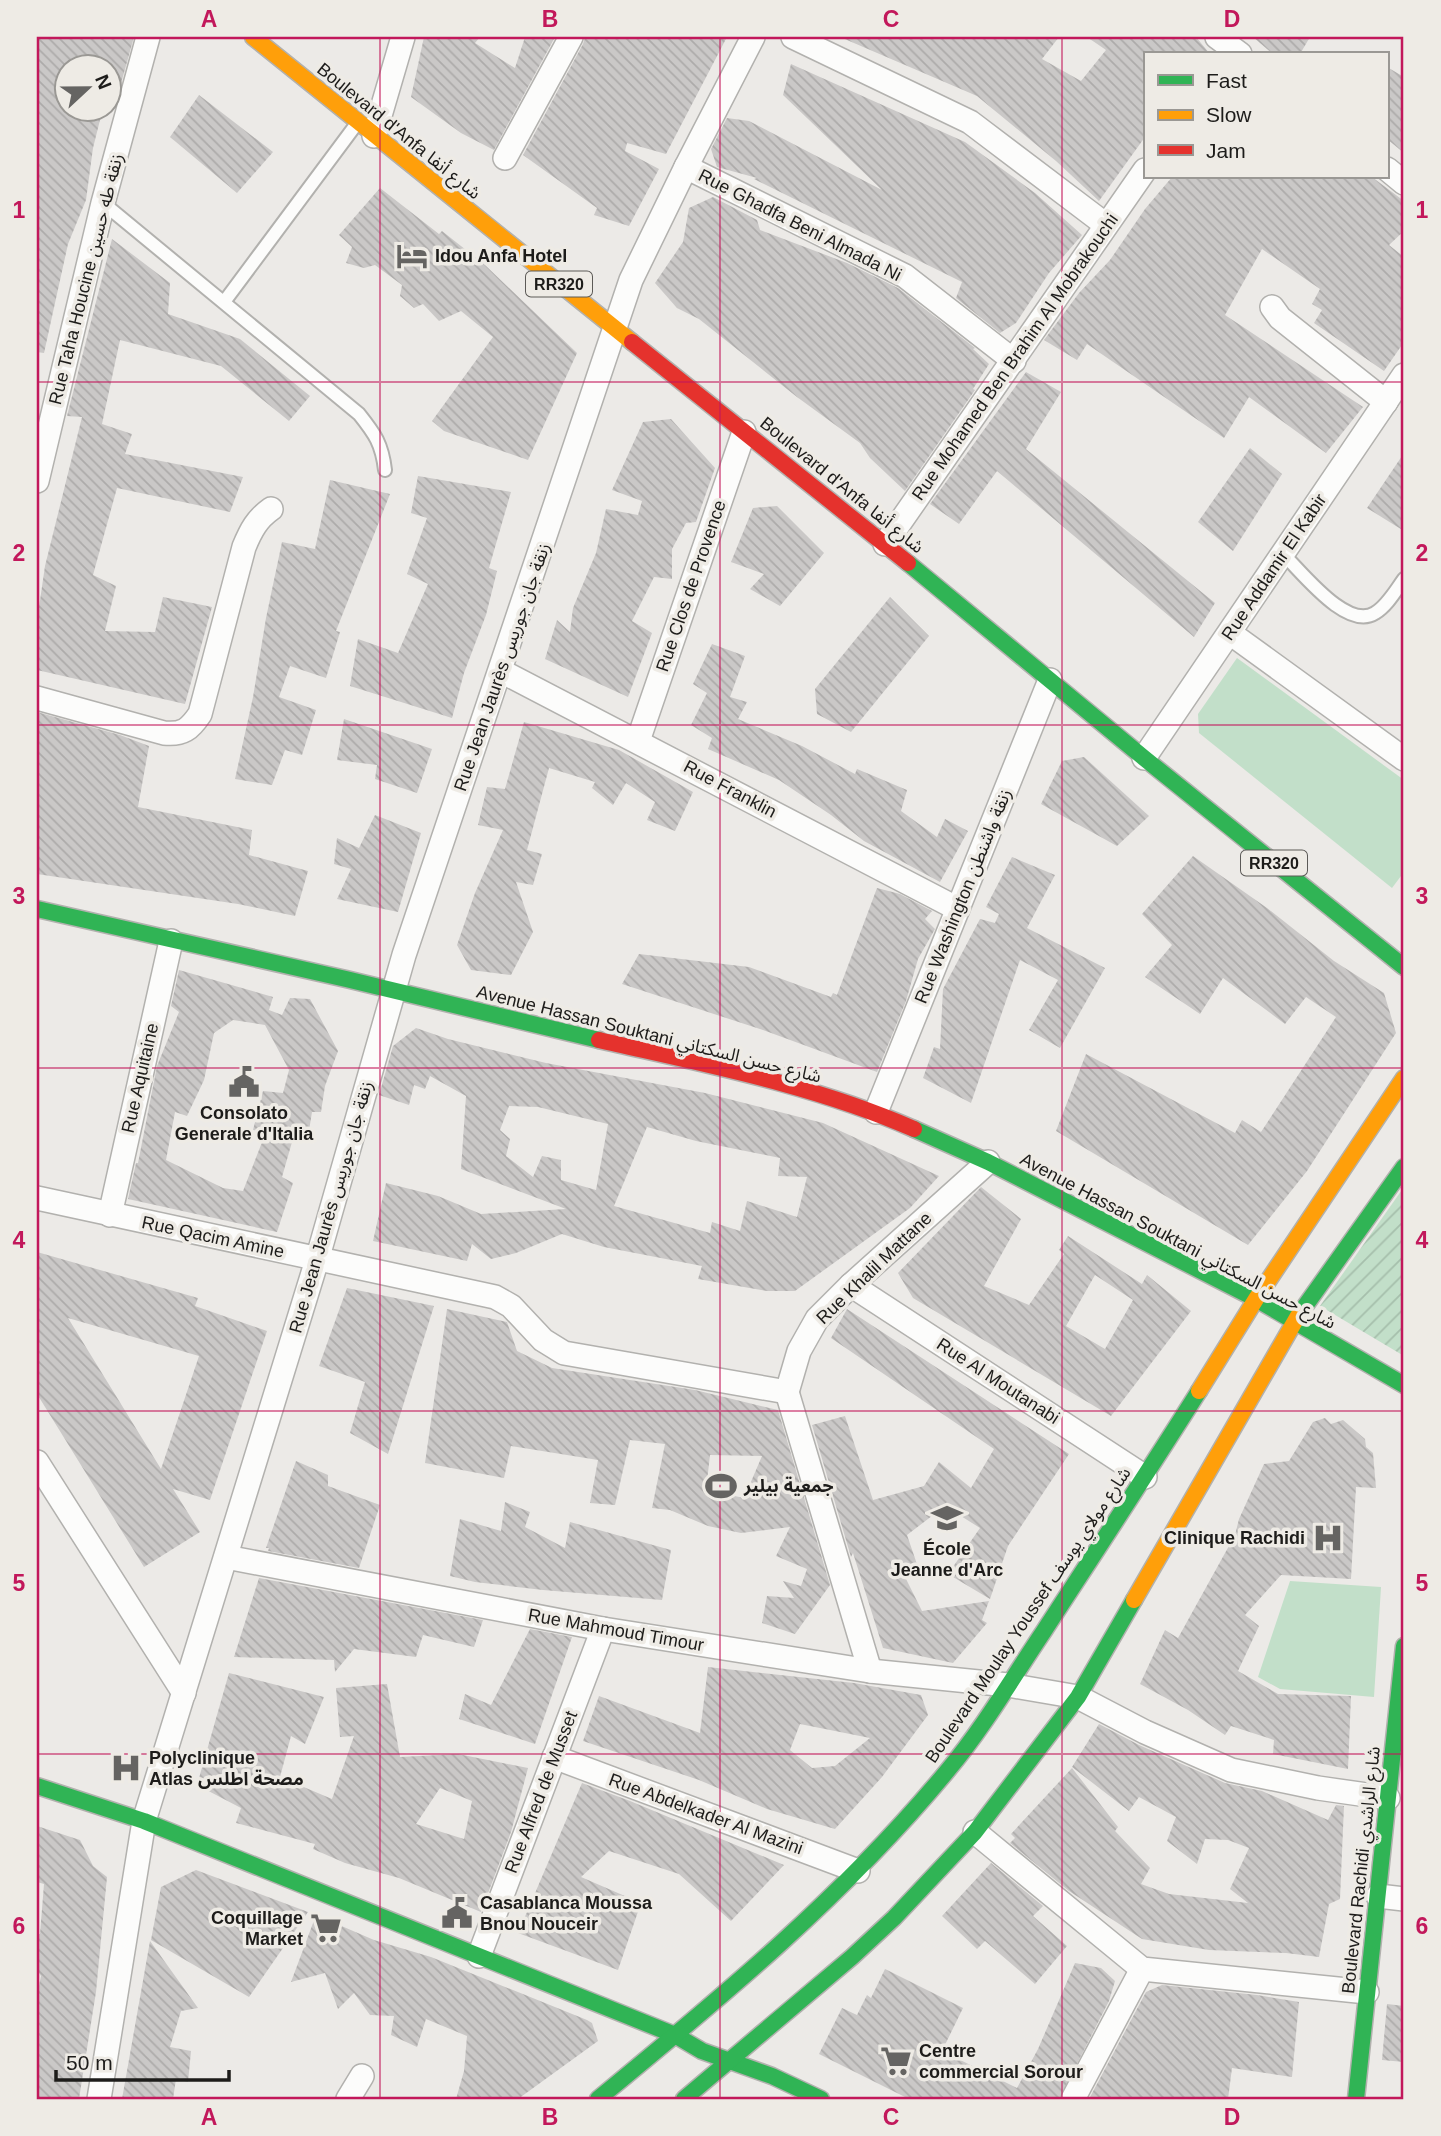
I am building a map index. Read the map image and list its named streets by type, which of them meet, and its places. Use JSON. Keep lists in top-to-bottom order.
{
  "streets": {
    "main road": [
      "Boulevard d'Anfa شارع أنفا",
      "RR320",
      "Avenue Hassan Souktani شارع حسن السكتاني",
      "Boulevard Moulay Youssef شارع مولاي يوسف",
      "Boulevard Rachidi شارع الراشدي"
    ],
    "street": [
      "Rue Ghadfa Beni Almada Ni",
      "Rue Taha Houcine زنقة طه حسين",
      "Rue Mohamed Ben Brahim Al Mobrakouchi",
      "Rue Addamir El Kabir",
      "Rue Clos de Provence",
      "Rue Jean Jaurès زنقة جان جوريس",
      "Rue Franklin",
      "Rue Washington زنقة واشنطن",
      "Rue Aquitaine",
      "Rue Qacim Amine",
      "Rue Khalil Mattane",
      "Rue Al Moutanabi",
      "Rue Mahmoud Timour",
      "Rue Alfred de Musset",
      "Rue Abdelkader Al Mazini"
    ]
  },
  "crossings": [
    ["Boulevard d'Anfa شارع أنفا", "Rue Mohamed Ben Brahim Al Mobrakouchi"],
    ["Boulevard d'Anfa شارع أنفا", "Rue Addamir El Kabir"],
    ["Boulevard d'Anfa شارع أنفا", "Rue Clos de Provence"],
    ["Boulevard d'Anfa شارع أنفا", "Rue Jean Jaurès زنقة جان جوريس"],
    ["Boulevard d'Anfa شارع أنفا", "Rue Washington زنقة واشنطن"],
    ["Rue Ghadfa Beni Almada Ni", "Rue Mohamed Ben Brahim Al Mobrakouchi"],
    ["Rue Ghadfa Beni Almada Ni", "Rue Jean Jaurès زنقة جان جوريس"],
    ["Rue Clos de Provence", "Rue Franklin"],
    ["Rue Jean Jaurès زنقة جان جوريس", "Rue Franklin"],
    ["Rue Jean Jaurès زنقة جان جوريس", "Avenue Hassan Souktani شارع حسن السكتاني"],
    ["Rue Jean Jaurès زنقة جان جوريس", "Rue Qacim Amine"],
    ["Rue Jean Jaurès زنقة جان جوريس", "Rue Mahmoud Timour"],
    ["Rue Franklin", "Rue Washington زنقة واشنطن"],
    ["Rue Washington زنقة واشنطن", "Avenue Hassan Souktani شارع حسن السكتاني"],
    ["Avenue Hassan Souktani شارع حسن السكتاني", "Rue Aquitaine"],
    ["Avenue Hassan Souktani شارع حسن السكتاني", "Rue Khalil Mattane"],
    ["Avenue Hassan Souktani شارع حسن السكتاني", "Boulevard Moulay Youssef شارع مولاي يوسف"],
    ["Rue Aquitaine", "Rue Qacim Amine"],
    ["Rue Qacim Amine", "Rue Khalil Mattane"],
    ["Rue Khalil Mattane", "Rue Al Moutanabi"],
    ["Rue Al Moutanabi", "Boulevard Moulay Youssef شارع مولاي يوسف"],
    ["Boulevard Moulay Youssef شارع مولاي يوسف", "Rue Mahmoud Timour"],
    ["Boulevard Moulay Youssef شارع مولاي يوسف", "Rue Abdelkader Al Mazini"],
    ["Rue Mahmoud Timour", "Rue Alfred de Musset"],
    ["Rue Mahmoud Timour", "Boulevard Rachidi شارع الراشدي"],
    ["Rue Alfred de Musset", "Rue Abdelkader Al Mazini"]
  ],
  "places": {
    "hotel": ["Idou Anfa Hotel"],
    "public building": ["Consolato Generale d'Italia", "Casablanca Moussa Bnou Nouceir"],
    "sports": ["جمعية بيلير"],
    "school or university": ["École Jeanne d'Arc"],
    "hospital": ["Clinique Rachidi", "Polyclinique Atlas مصحة اطلس"],
    "supermarket": ["Coquillage Market", "Centre commercial Sorour"]
  },
  "legend": ["Fast", "Slow", "Jam"],
  "scale_bar": "50 m",
  "north": "right",
  "grid": {
    "columns": [
      "A",
      "B",
      "C",
      "D"
    ],
    "rows": [
      "1",
      "2",
      "3",
      "4",
      "5",
      "6"
    ]
  }
}
